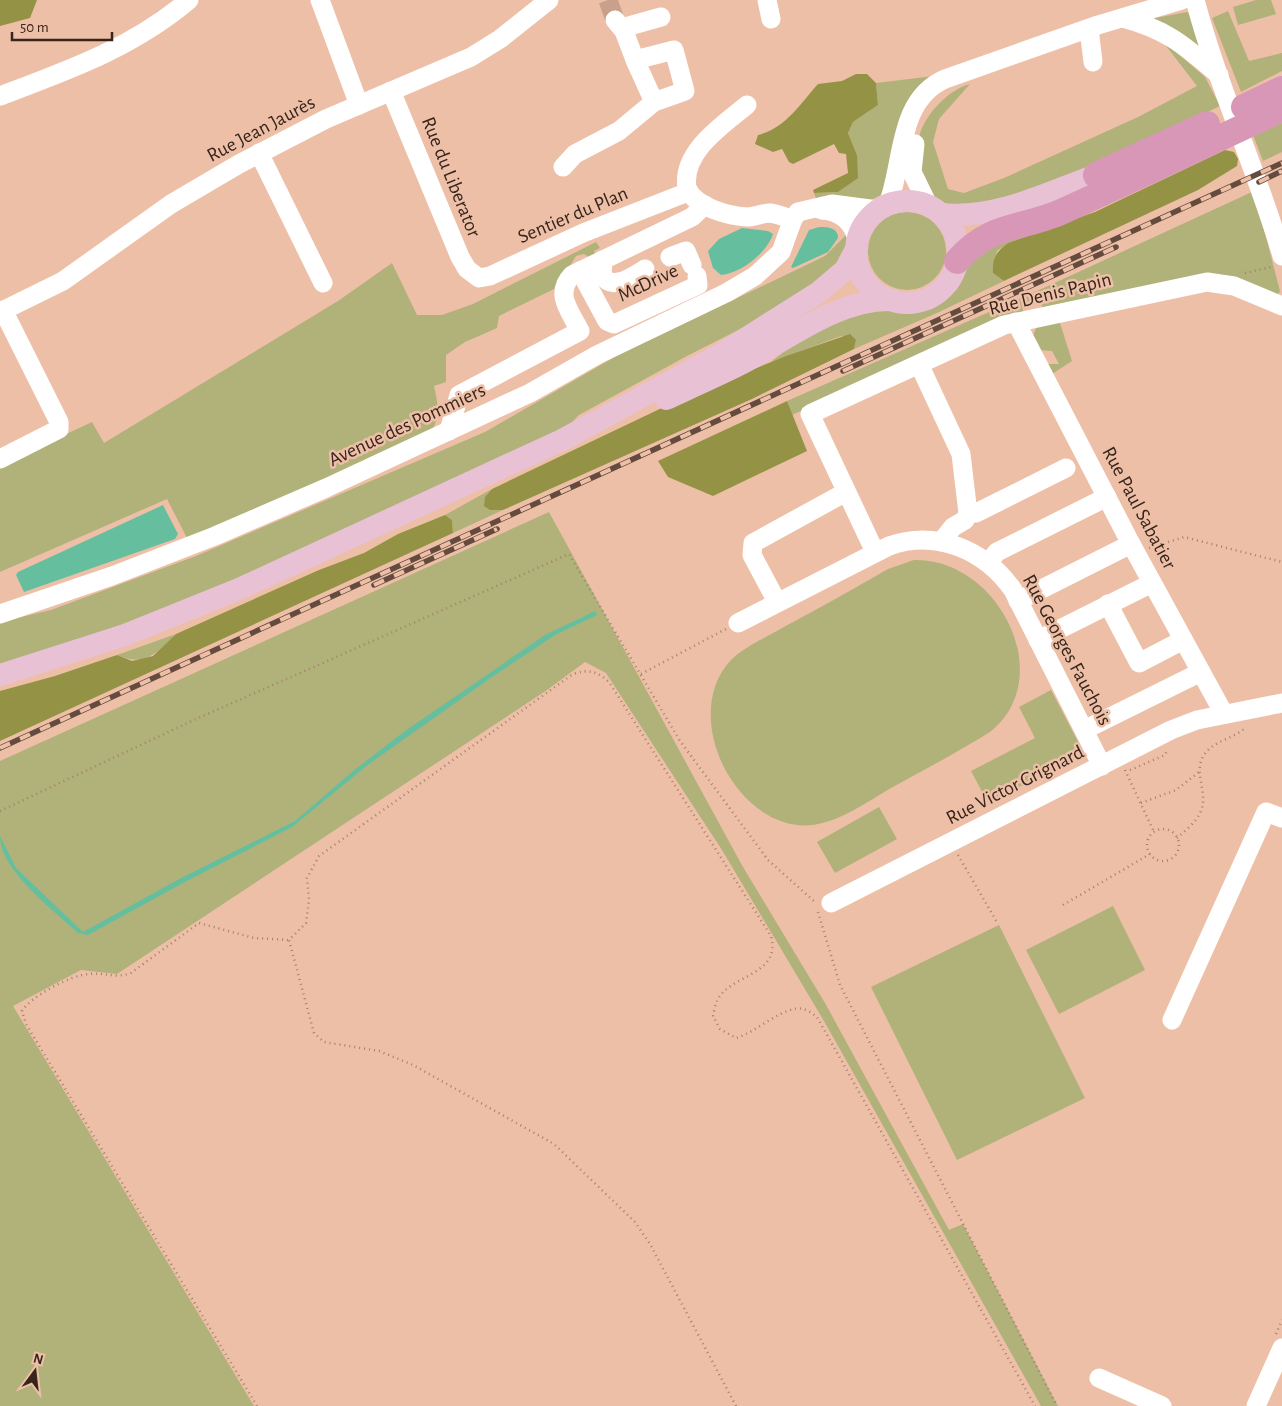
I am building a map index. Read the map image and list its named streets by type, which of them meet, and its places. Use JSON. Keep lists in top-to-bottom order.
{
  "streets": {
    "street": [
      "Rue Jean Jaurès",
      "Rue du Liberator",
      "Sentier du Plan",
      "McDrive",
      "Rue Denis Papin",
      "Avenue des Pommiers",
      "Rue Paul Sabatier",
      "Rue Georges Fauchois",
      "Rue Victor Grignard"
    ]
  },
  "crossings": [
    ["Rue Jean Jaurès", "Rue du Liberator"],
    ["Rue du Liberator", "Sentier du Plan"],
    ["Rue Denis Papin", "Rue Paul Sabatier"],
    ["Rue Paul Sabatier", "Rue Victor Grignard"],
    ["Rue Georges Fauchois", "Rue Victor Grignard"]
  ],
  "scale_bar": "50 m",
  "north": "top"
}
